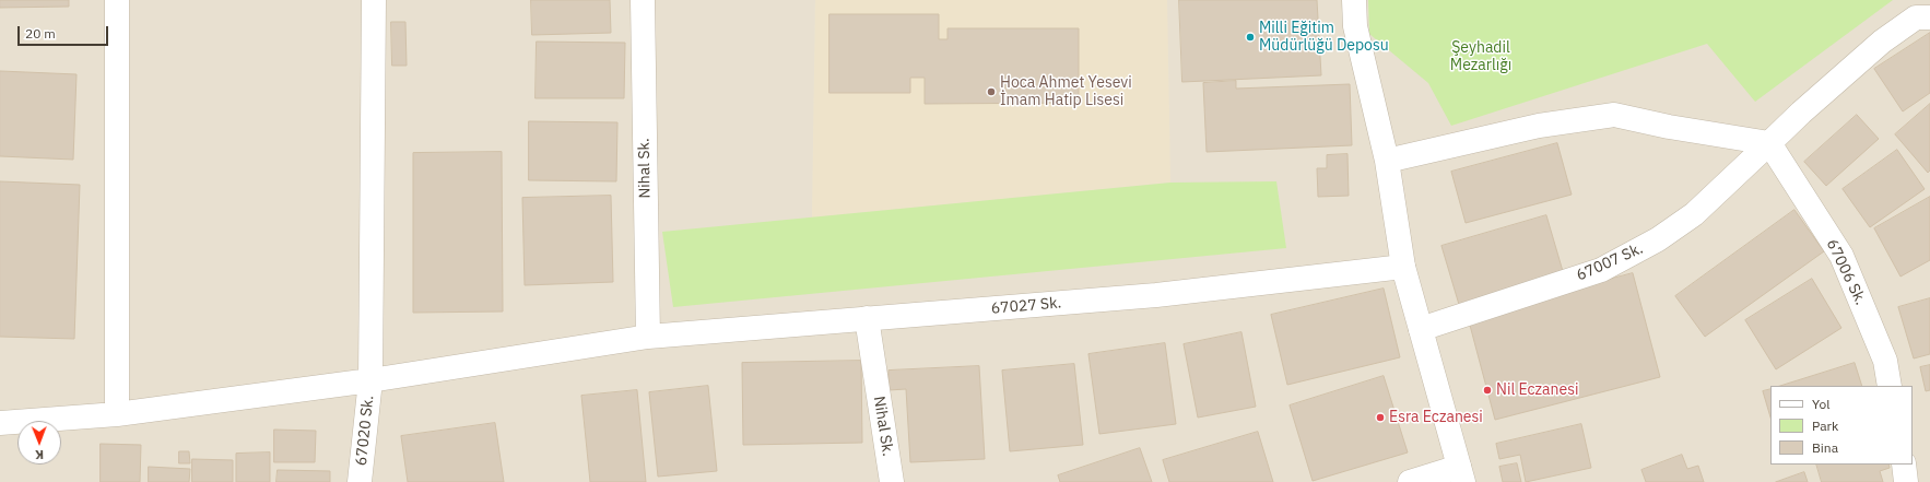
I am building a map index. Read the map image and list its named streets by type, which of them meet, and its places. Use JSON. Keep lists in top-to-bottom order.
{
  "streets": {
    "street": [
      "Nihal Sk.",
      "67007 Sk.",
      "67006 Sk.",
      "67027 Sk.",
      "67020 Sk."
    ]
  },
  "crossings": [
    ["Nihal Sk.", "67027 Sk."],
    ["67007 Sk.", "67006 Sk."],
    ["67027 Sk.", "67020 Sk."]
  ],
  "parks": ["Şeyhadil Mezarlığı"],
  "places": [
    "Milli Eğitim Müdürlüğü Deposu",
    "Hoca Ahmet Yesevi İmam Hatip Lisesi",
    "Nil Eczanesi",
    "Esra Eczanesi"
  ],
  "legend": ["Yol", "Park", "Bina"],
  "scale_bar": "20 m",
  "north": "bottom"
}
